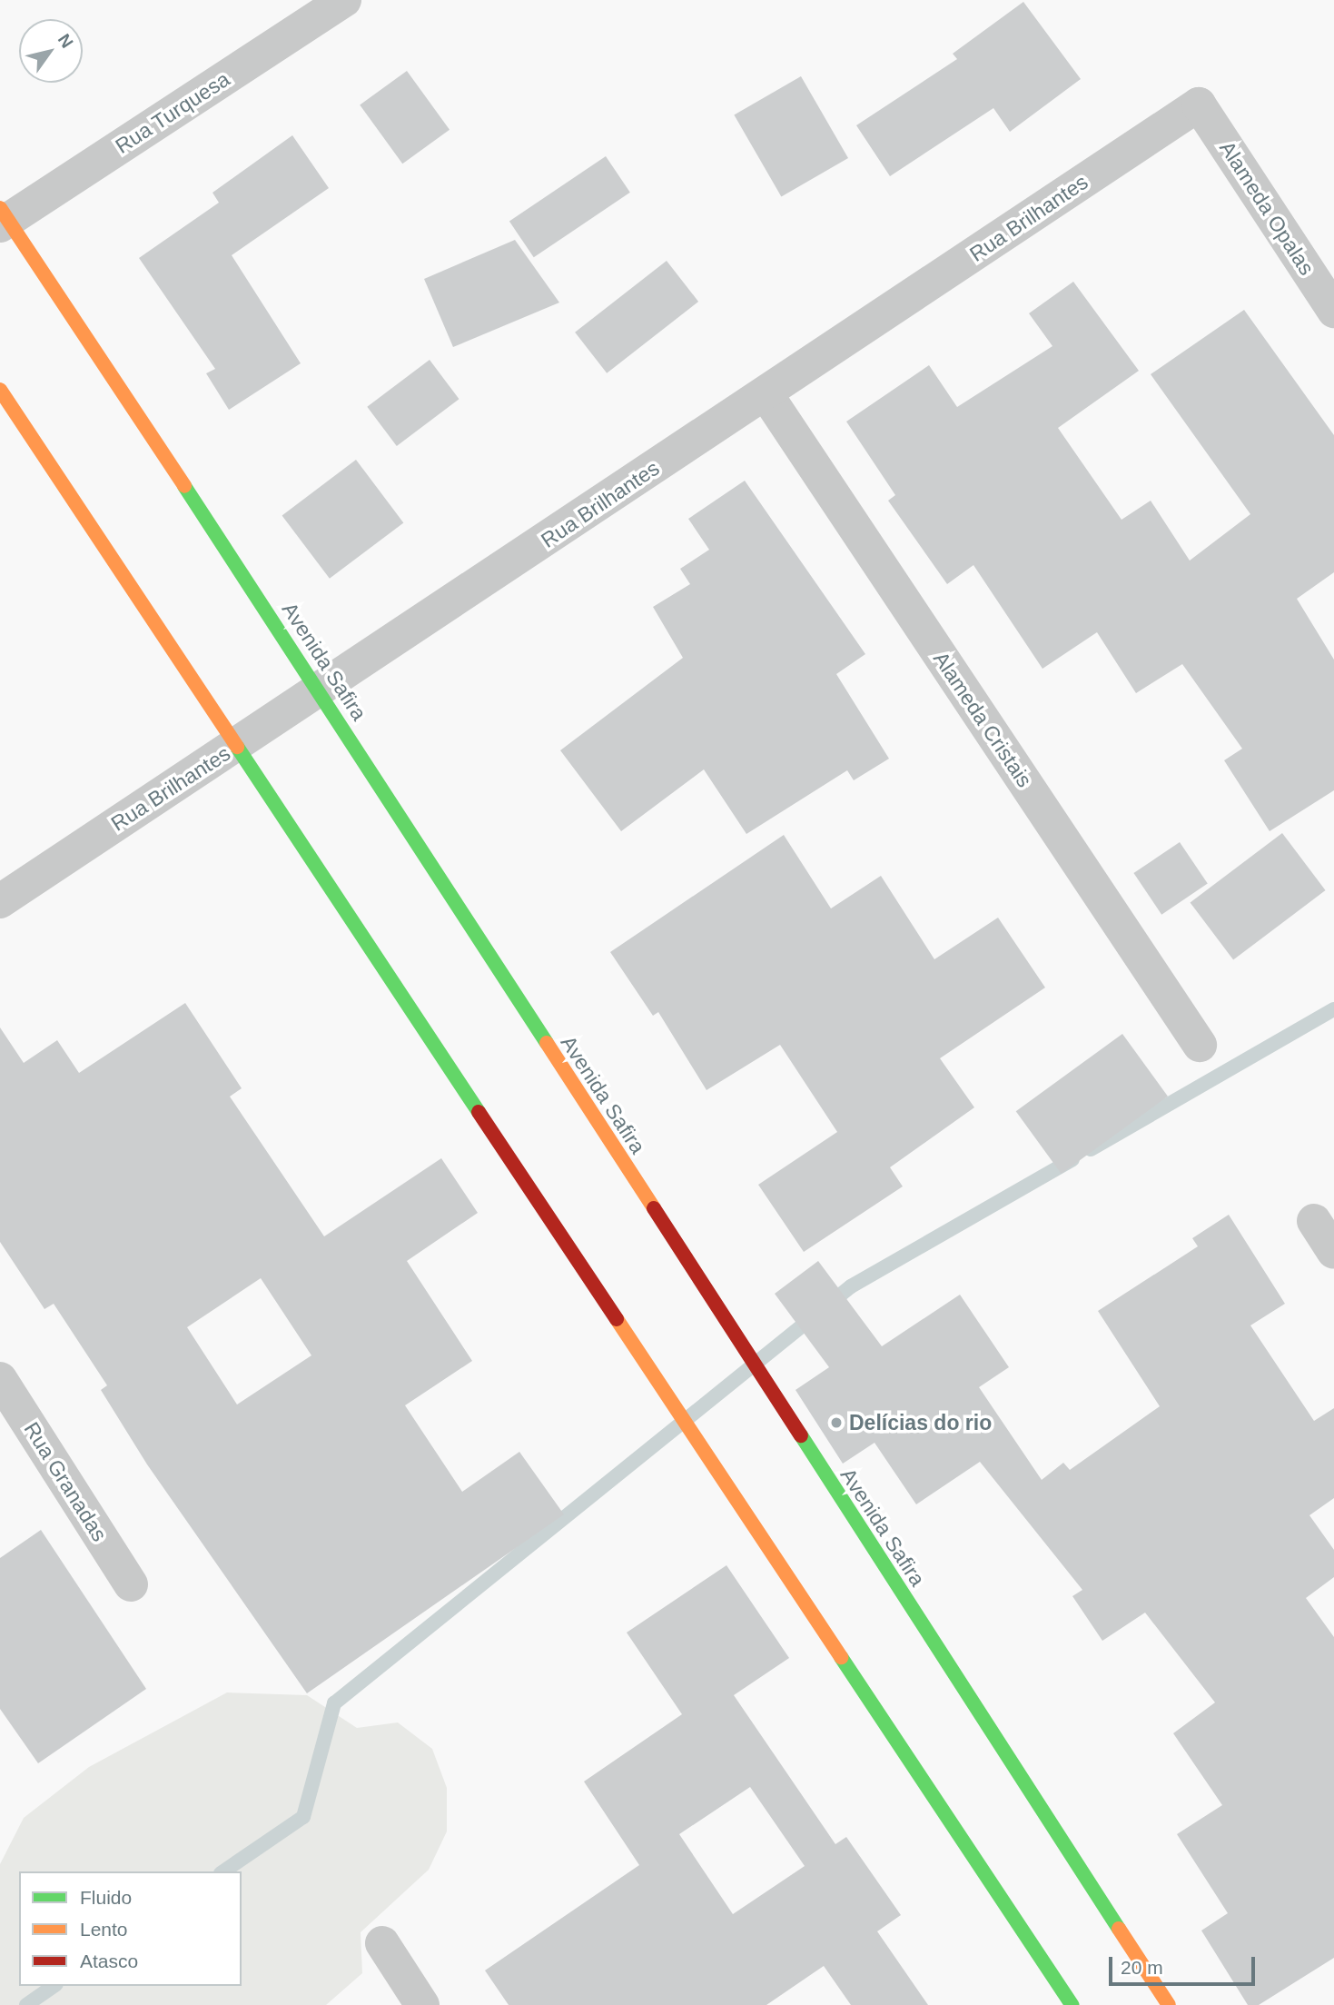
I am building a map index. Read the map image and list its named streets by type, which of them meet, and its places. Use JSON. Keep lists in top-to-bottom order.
{
  "streets": {
    "street": [
      "Rua Turquesa",
      "Alameda Opalas",
      "Rua Brilhantes",
      "Avenida Safira",
      "Alameda Cristais",
      "Rua Granadas"
    ]
  },
  "crossings": [
    ["Rua Turquesa", "Avenida Safira"],
    ["Alameda Opalas", "Rua Brilhantes"],
    ["Rua Brilhantes", "Avenida Safira"],
    ["Rua Brilhantes", "Alameda Cristais"]
  ],
  "places": ["Delícias do rio"],
  "legend": ["Fluido", "Lento", "Atasco"],
  "scale_bar": "20 m",
  "north": "top right"
}
